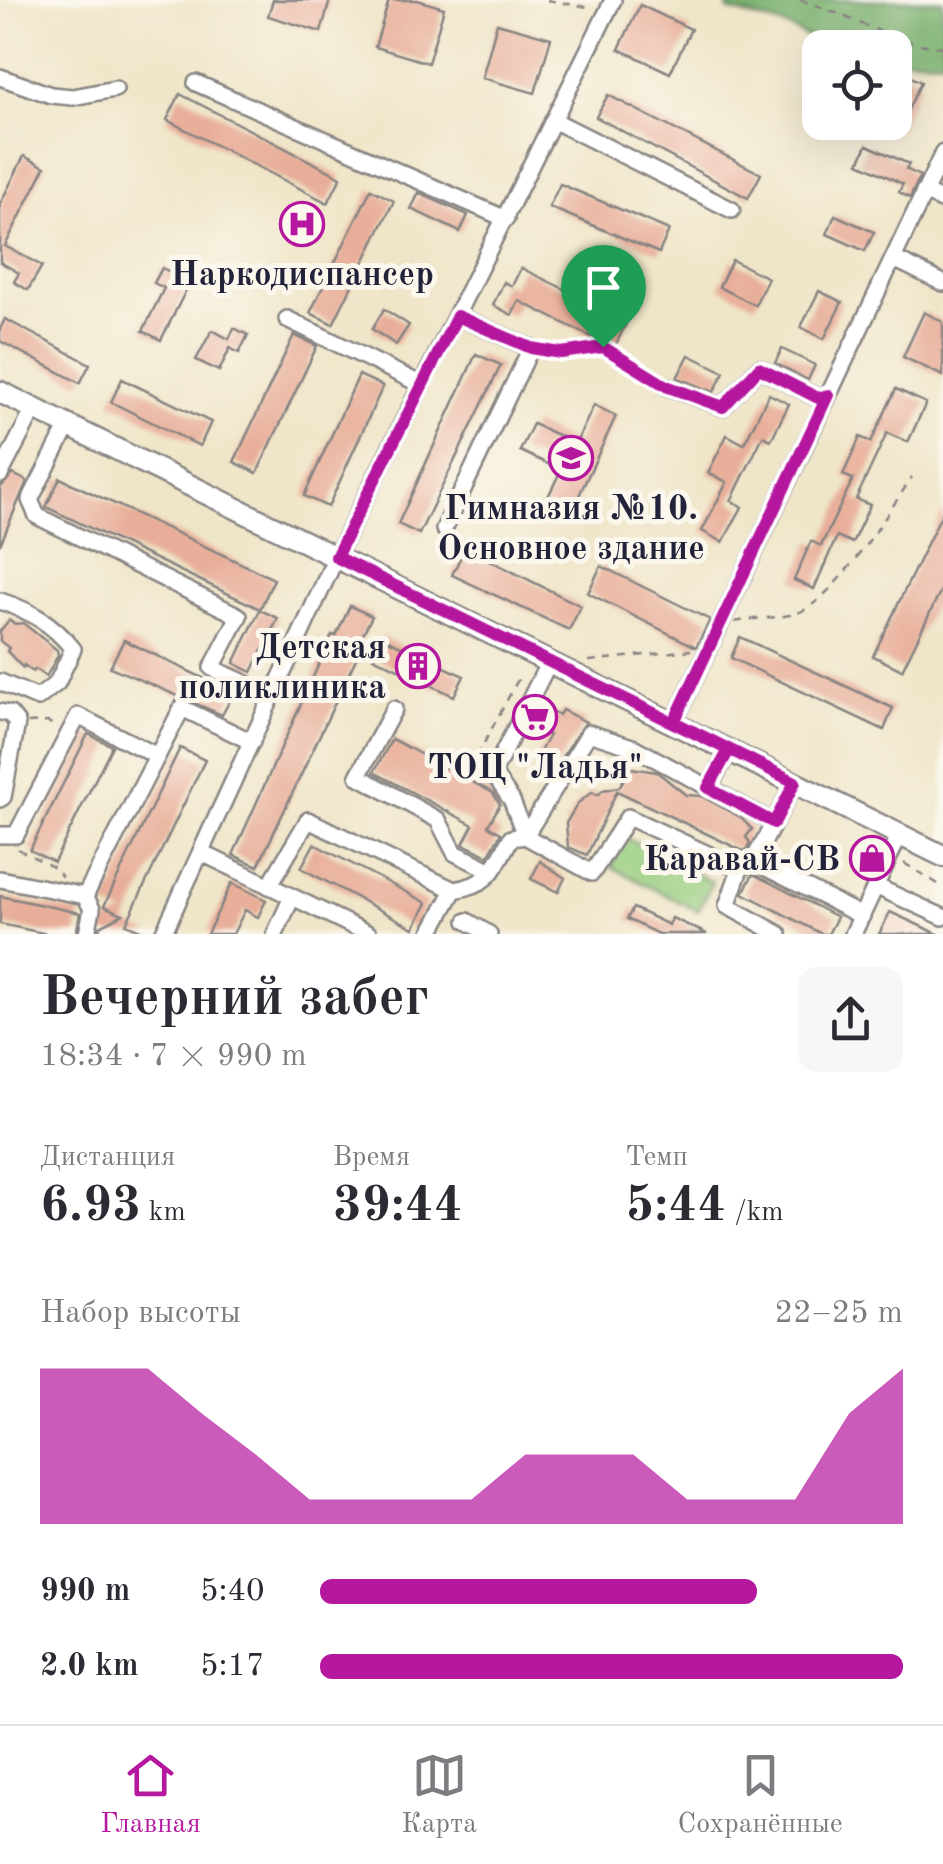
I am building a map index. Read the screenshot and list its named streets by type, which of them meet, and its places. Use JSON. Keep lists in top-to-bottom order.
{
  "places": {
    "hospital": ["Наркодиспансер"],
    "school or university": ["Гимназия №10. Основное здание"],
    "building": ["Детская поликлиника"],
    "supermarket": ["ТОЦ \"Ладья\""],
    "shop": ["Каравай-СВ"]
  },
  "page": {
    "heading": ["Вечерний забег", "18:34 · 7 × 990 m"],
    "stats": [
      ["Дистанция", "6.93 km"],
      ["Время", "39:44"],
      ["Темп", "5:44 /km"]
    ],
    "chart": ["Набор высоты", "22–25 m"],
    "list": [
      {
        "name": "990 m",
        "note": "5:40"
      },
      {
        "name": "2.0 km",
        "note": "5:17"
      }
    ],
    "tabs": ["Главная", "Карта", "Сохранённые"]
  }
}
